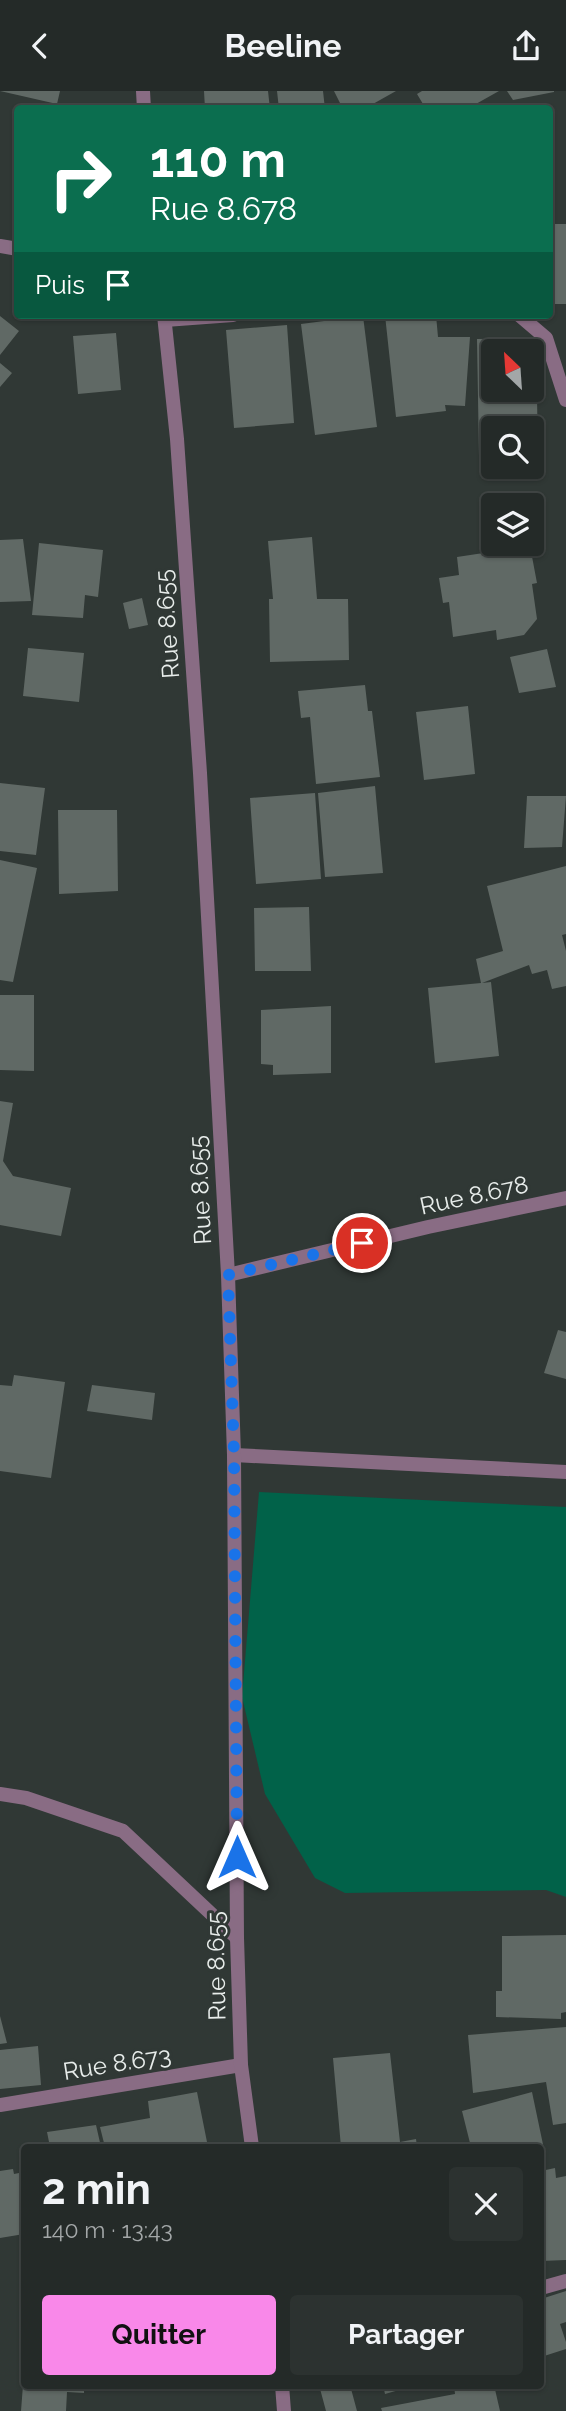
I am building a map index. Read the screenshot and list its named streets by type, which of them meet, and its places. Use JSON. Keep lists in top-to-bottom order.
{
  "streets": {
    "street": ["Rue 8.655", "Rue 8.678", "Rue 8.673"]
  },
  "crossings": [
    ["Rue 8.655", "Rue 8.678"],
    ["Rue 8.655", "Rue 8.673"]
  ],
  "north": "top left",
  "page": {
    "header": "Beeline",
    "turn": ["110 m", "Rue 8.678"],
    "then": "Puis",
    "heading": ["2 min", "140 m · 13:43"],
    "buttons": ["Quitter", "Partager"]
  }
}
